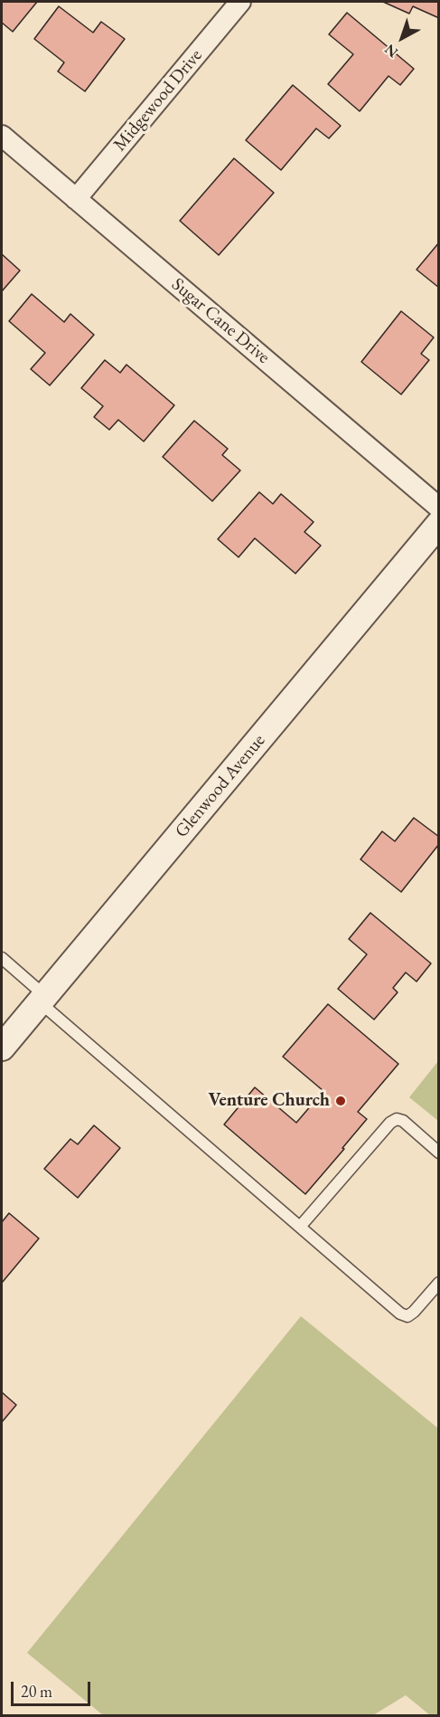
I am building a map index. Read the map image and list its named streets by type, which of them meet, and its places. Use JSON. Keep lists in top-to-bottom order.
{
  "streets": {
    "street": ["Midgewood Drive", "Sugar Cane Drive", "Glenwood Avenue"]
  },
  "crossings": [
    ["Midgewood Drive", "Sugar Cane Drive"]
  ],
  "places": ["Venture Church"],
  "scale_bar": "20 m",
  "north": "bottom left"
}
